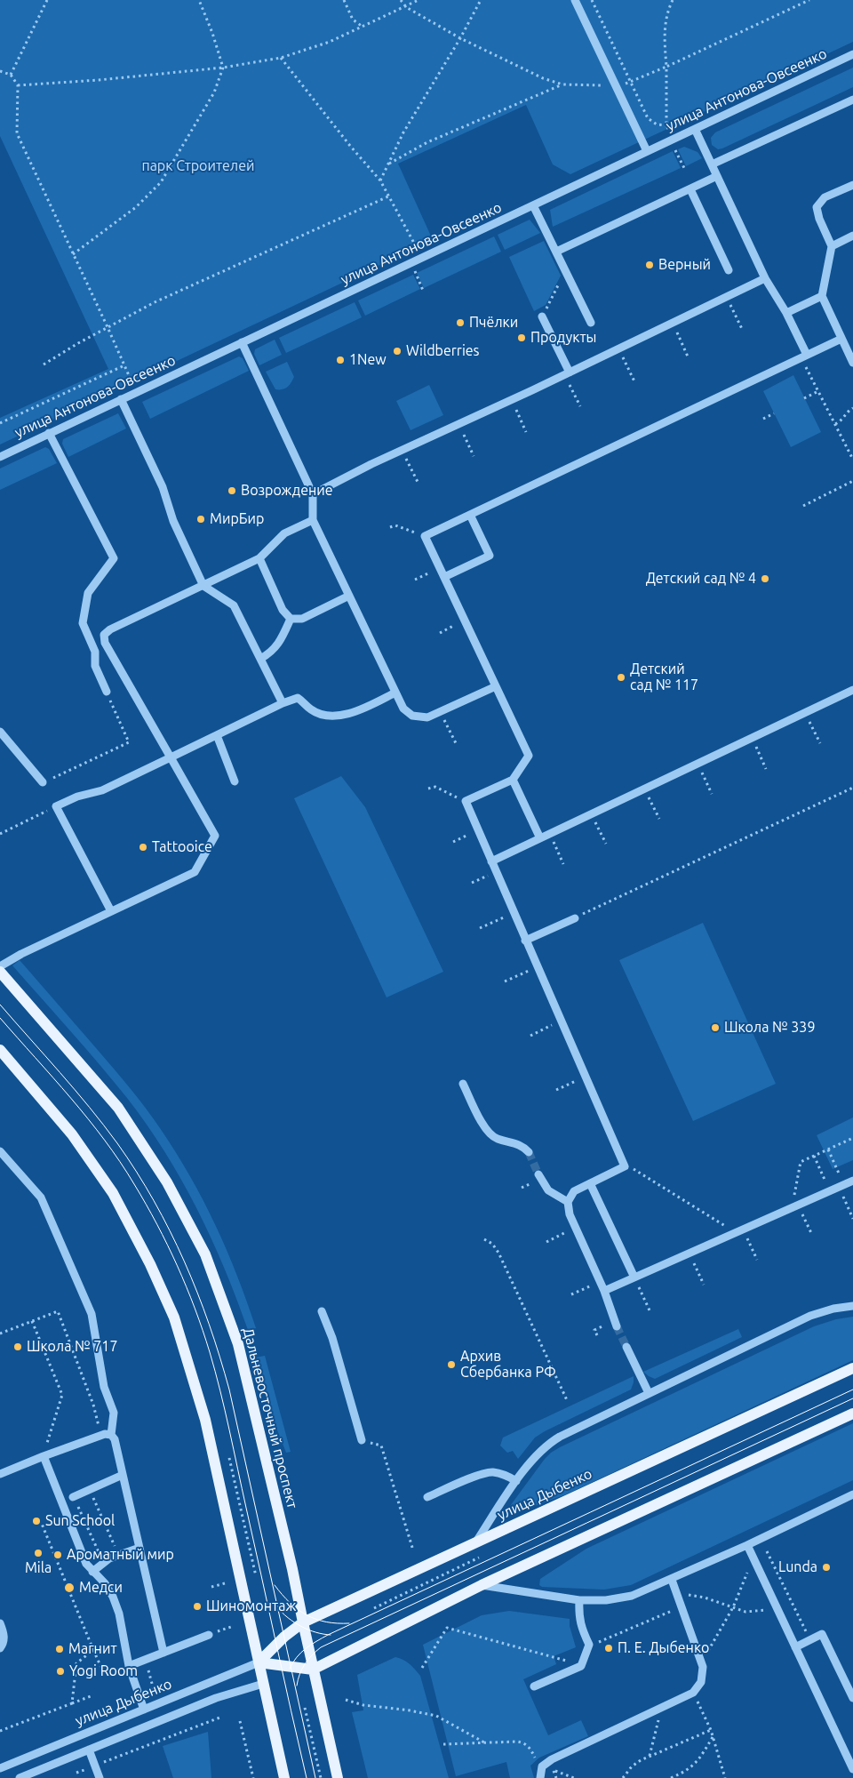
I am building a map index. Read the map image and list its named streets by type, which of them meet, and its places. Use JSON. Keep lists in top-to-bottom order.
{
  "streets": {
    "main road": ["Дальневосточный проспект", "улица Дыбенко"],
    "street": ["улица Антонова-Овсеенко"]
  },
  "crossings": [
    ["Дальневосточный проспект", "улица Дыбенко"]
  ],
  "parks": ["парк Строителей"],
  "places": [
    "Верный",
    "Пчёлки",
    "Продукты",
    "Wildberries",
    "1New",
    "Возрождение",
    "МирБир",
    "Детский сад № 4",
    "Детский сад № 117",
    "Tattooice",
    "Школа № 339",
    "Школа № 717",
    "Архив Сбербанка РФ",
    "Sun School",
    "Mila",
    "Ароматный мир",
    "Lunda",
    "Медси",
    "Шиномонтаж",
    "П. Е. Дыбенко",
    "Магнит",
    "Yogi Room"
  ]
}
